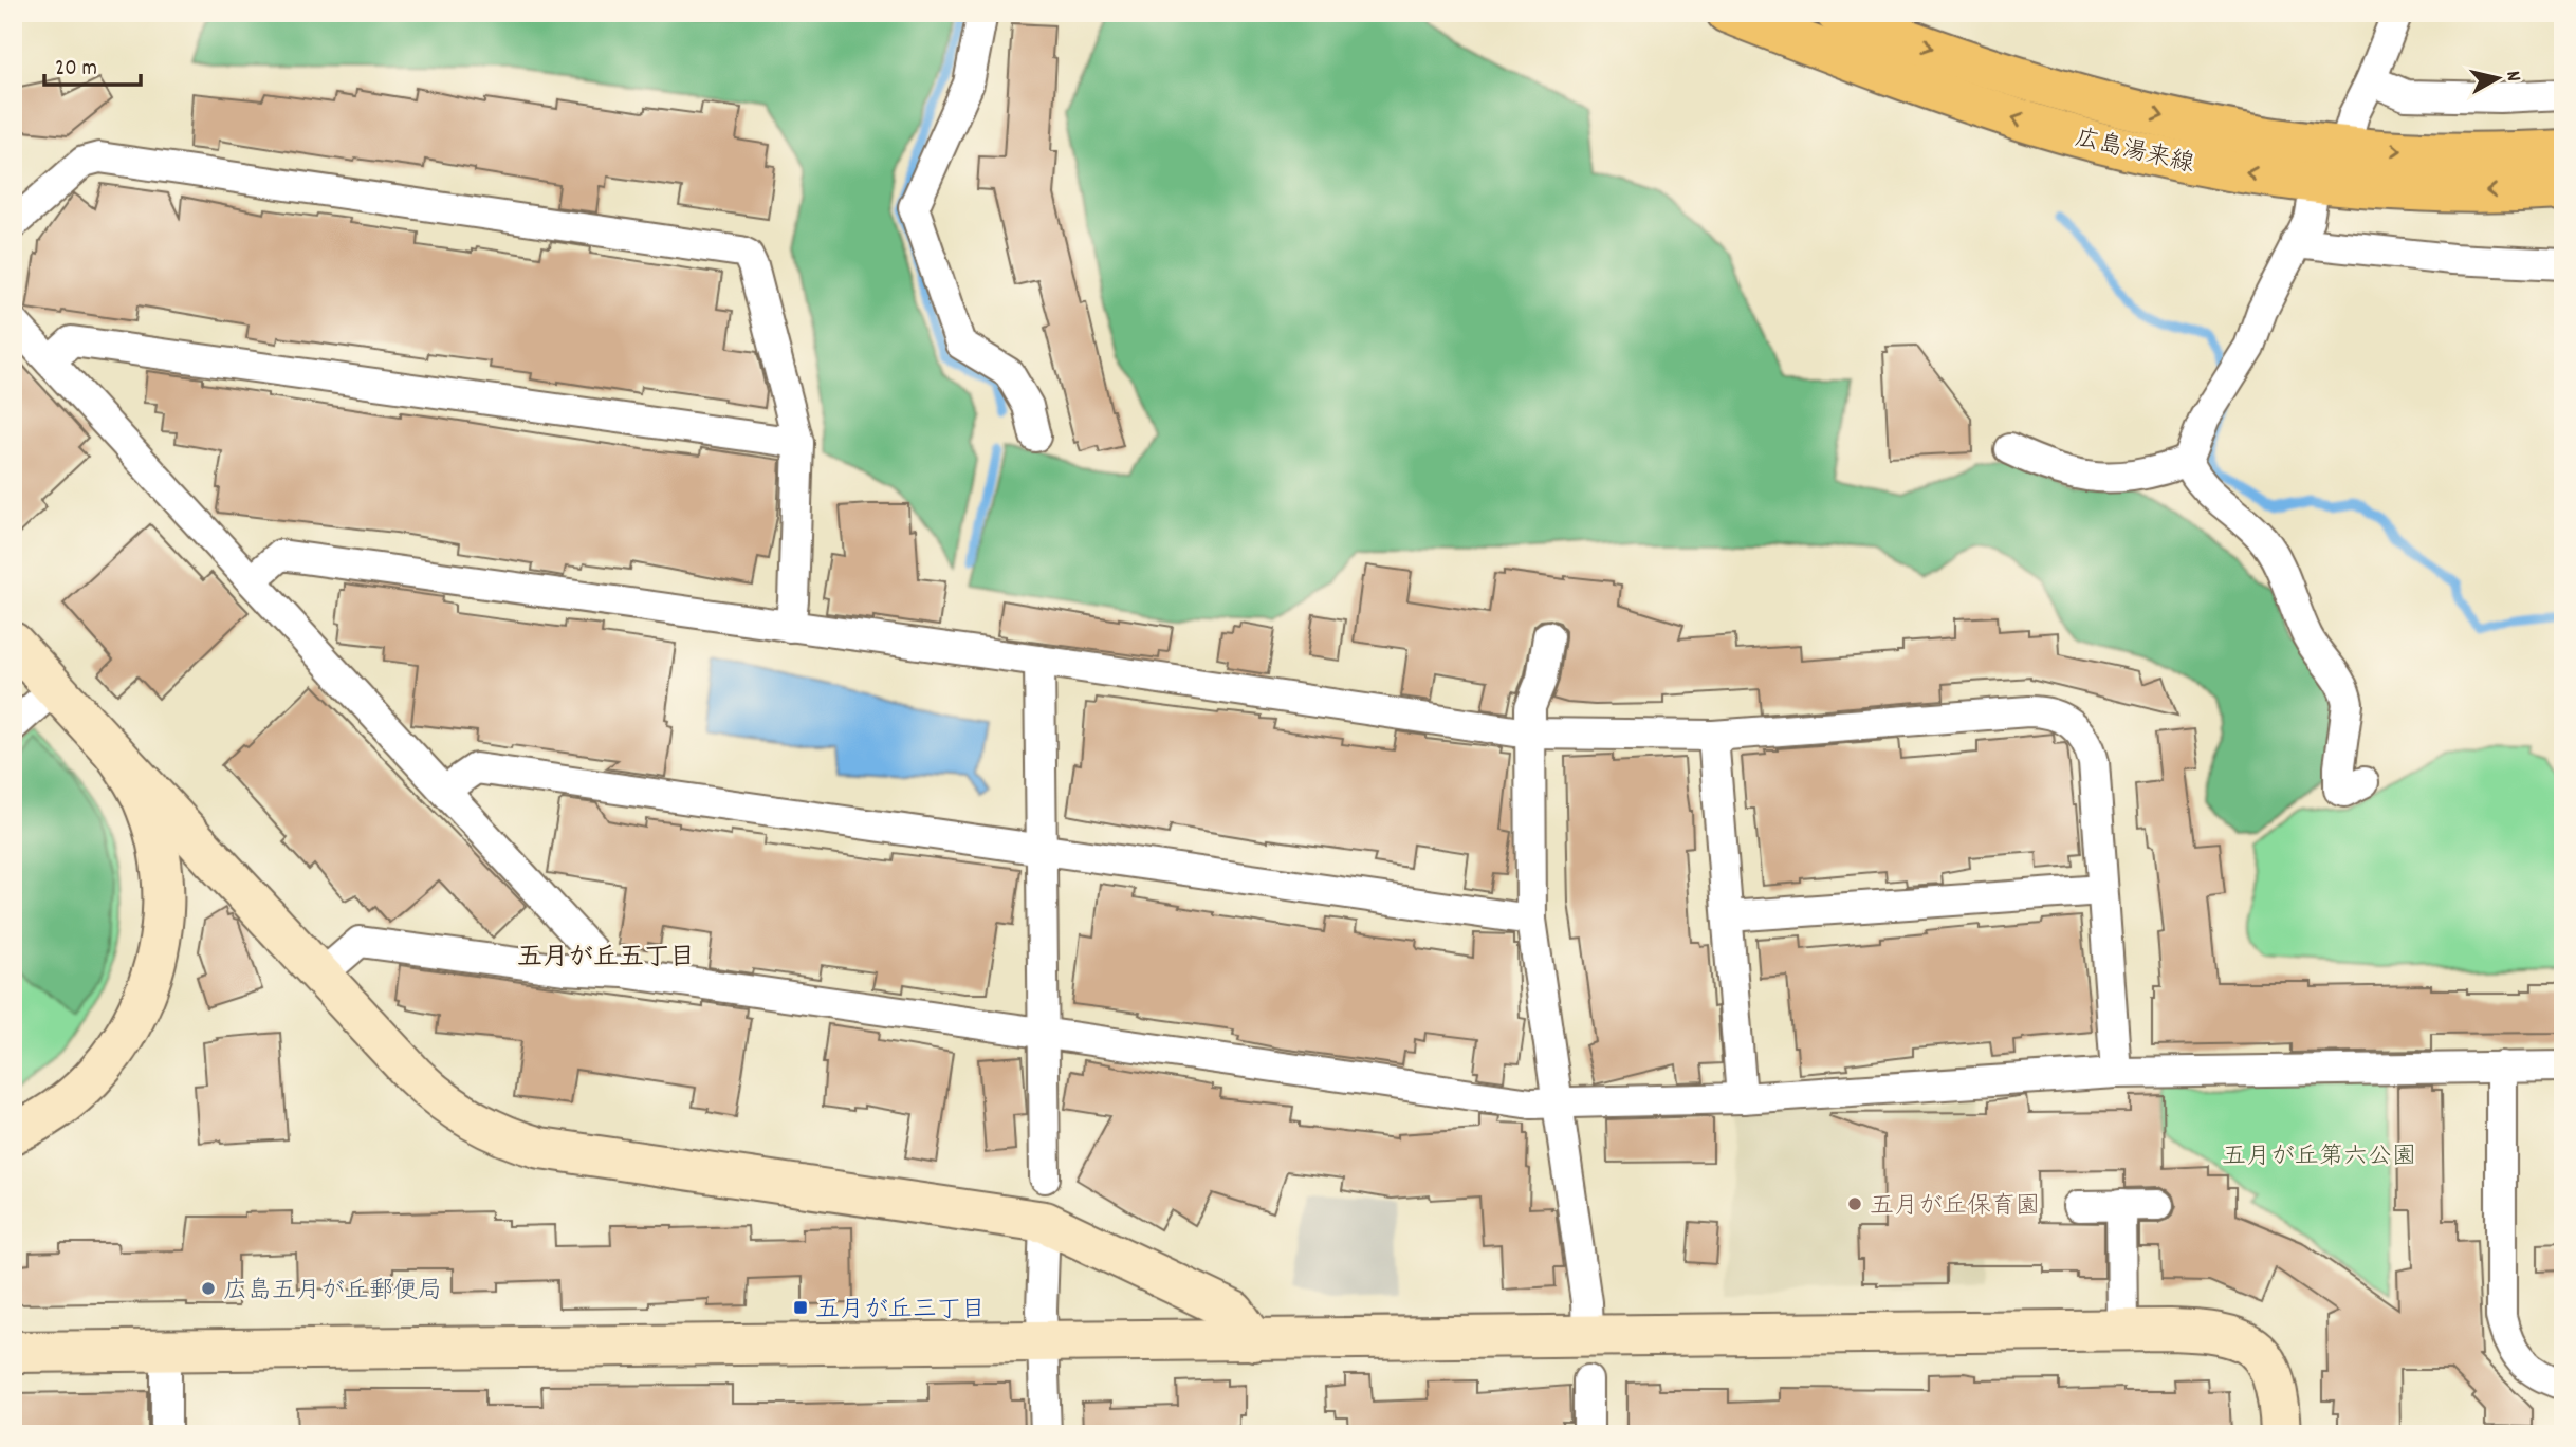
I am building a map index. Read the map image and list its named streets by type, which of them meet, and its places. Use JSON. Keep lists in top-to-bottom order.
{
  "streets": {
    "main road": ["広島湯来線"]
  },
  "districts": ["五月が丘五丁目"],
  "parks": ["五月が丘第六公園"],
  "places": {
    "other": ["五月が丘保育園", "広島五月が丘郵便局"],
    "transit": ["五月が丘三丁目"]
  },
  "scale_bar": "20 m",
  "north": "right"
}
